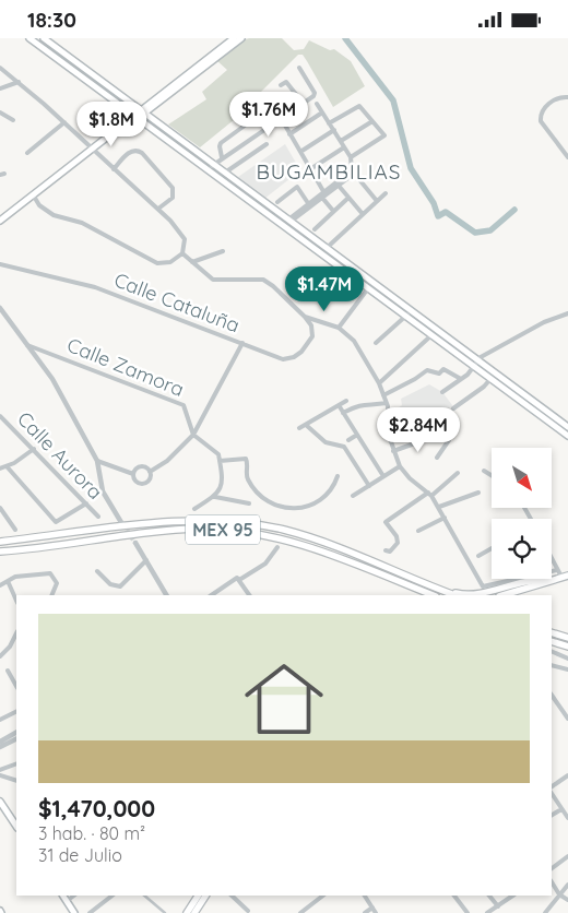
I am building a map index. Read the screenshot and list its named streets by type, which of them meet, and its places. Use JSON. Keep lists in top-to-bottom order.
{
  "streets": {
    "main road": ["MEX 95"],
    "street": ["Calle Cataluña", "Calle Zamora", "Calle Aurora"]
  },
  "districts": ["BUGAMBILIAS"],
  "north": "bottom right",
  "page": {
    "status": "18:30",
    "price": [
      "$1.76M",
      "$1.8M",
      "$1.47M",
      "$2.84M"
    ],
    "list": [
      {
        "name": "$1,470,000",
        "note": "3 hab. · 80 m² · 31 de Julio"
      }
    ]
  }
}
